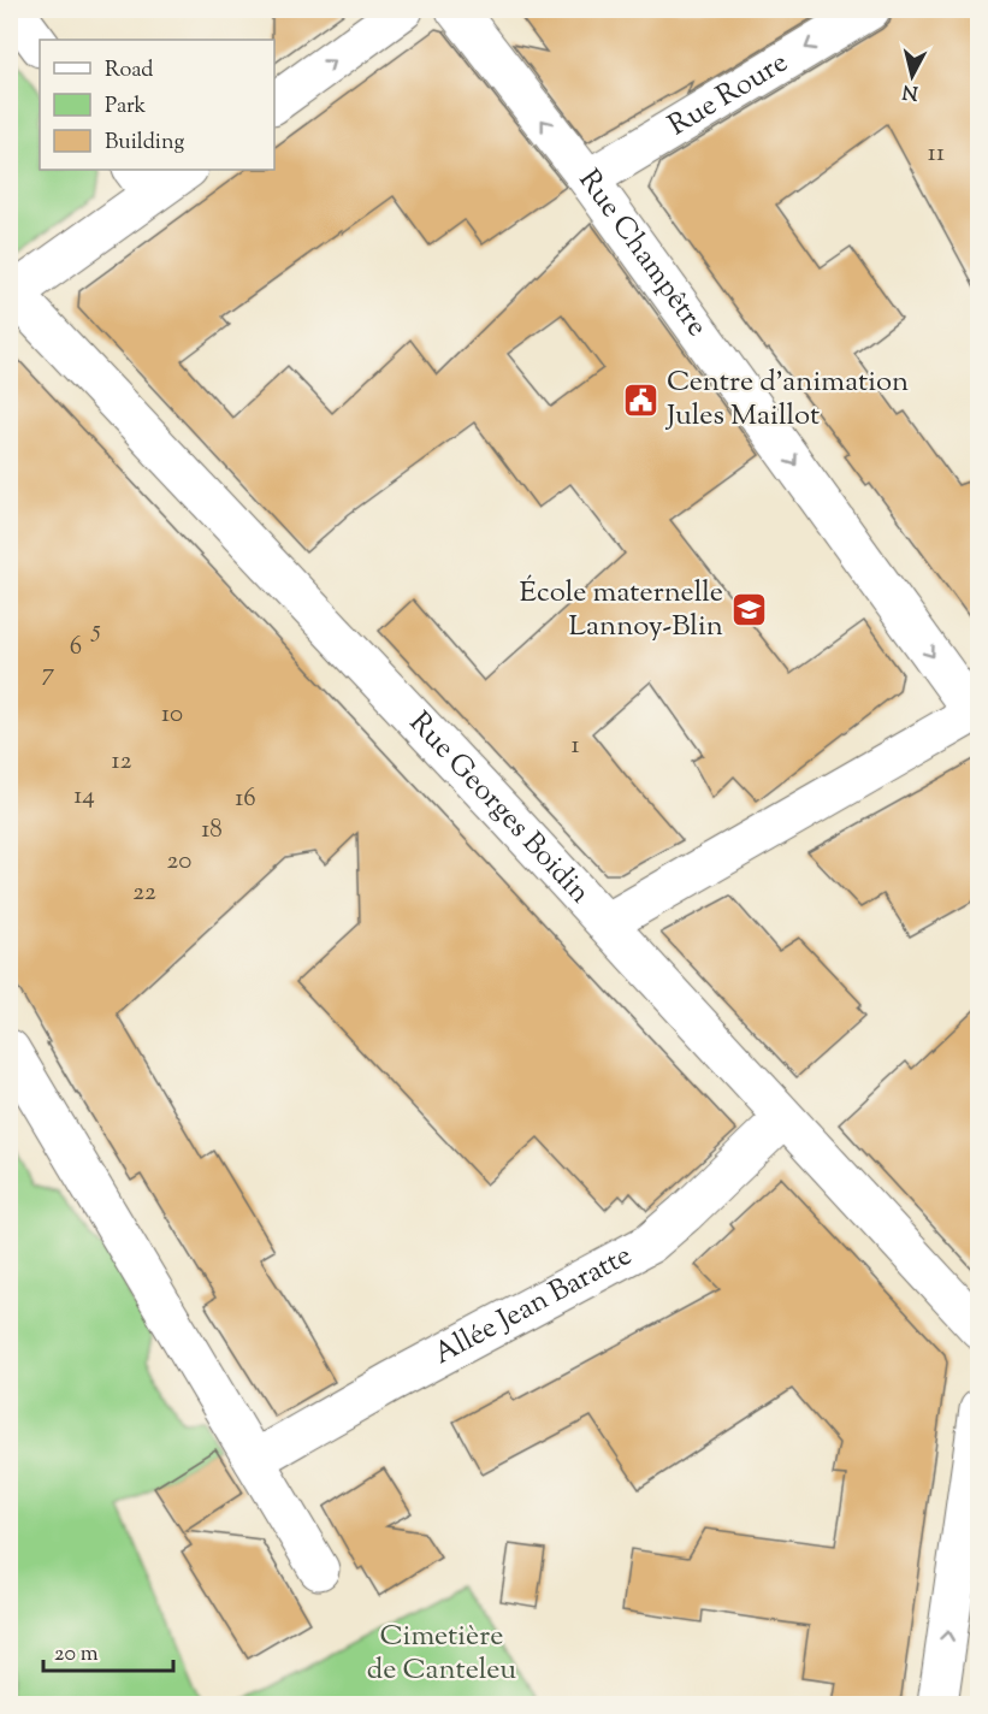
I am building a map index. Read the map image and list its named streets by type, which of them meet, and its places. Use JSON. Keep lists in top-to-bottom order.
{
  "streets": {
    "street": [
      "Rue Roure",
      "Rue Champêtre",
      "Rue Georges Boidin",
      "Allée Jean Baratte"
    ]
  },
  "crossings": [
    ["Rue Roure", "Rue Champêtre"],
    ["Rue Georges Boidin", "Allée Jean Baratte"]
  ],
  "one_way": ["Rue Roure"],
  "parks": ["Cimetière de Canteleu"],
  "places": {
    "public building": ["Centre d'animation Jules Maillot"],
    "school or university": ["École maternelle Lannoy-Blin"]
  },
  "house_numbers": [
    "11",
    "5",
    "6",
    "7",
    "10",
    "1",
    "12",
    "14",
    "16",
    "18",
    "20",
    "22"
  ],
  "legend": ["Road", "Park", "Building"],
  "scale_bar": "20 m",
  "north": "bottom"
}
